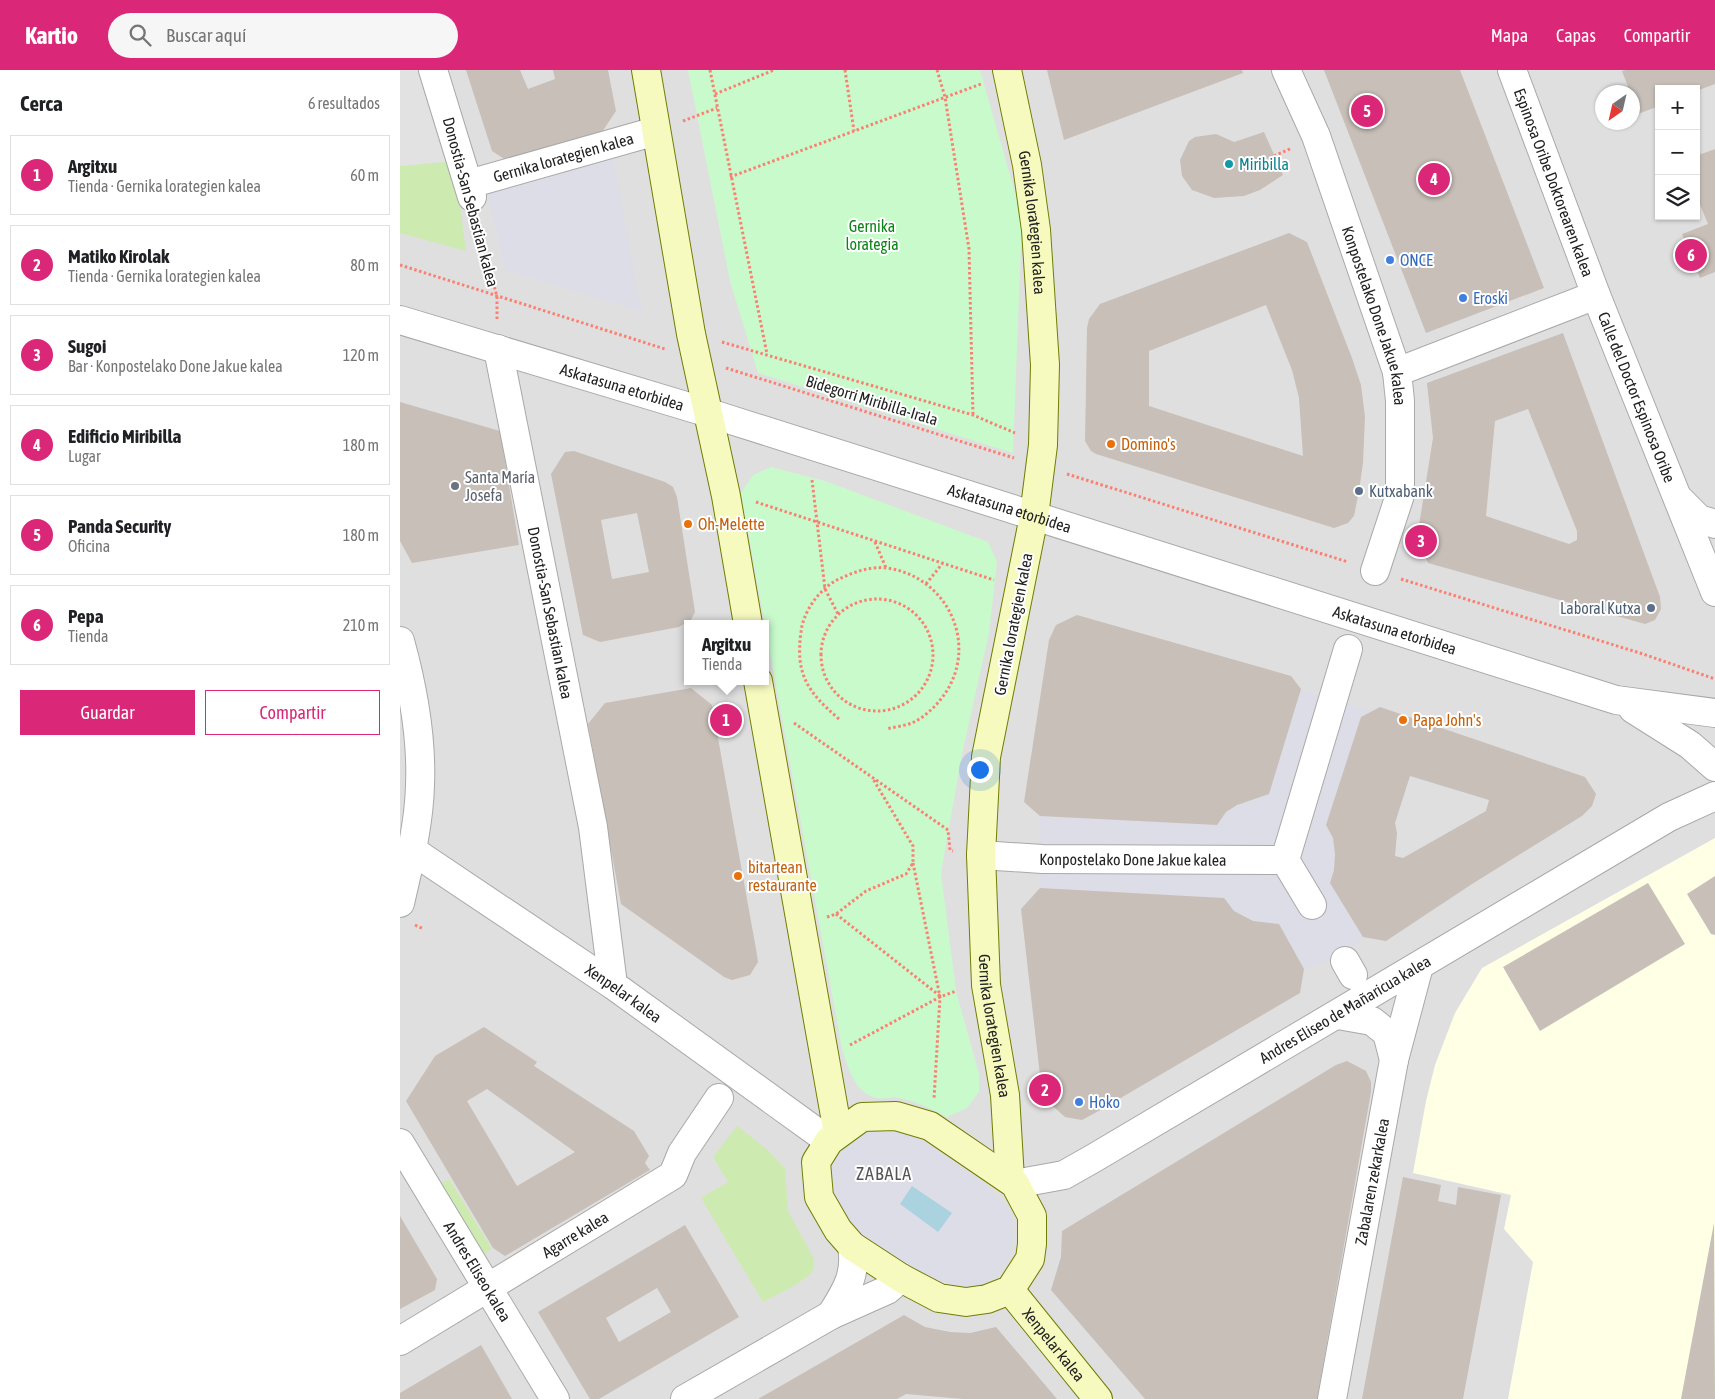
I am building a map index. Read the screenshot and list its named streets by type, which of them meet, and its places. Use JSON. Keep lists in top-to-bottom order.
{
  "streets": {
    "main road": ["Gernika lorategien kalea", "Xenpelar kalea"],
    "street": [
      "Espinosa Oribe Doktorearen kalea",
      "Donostia-San Sebastian kalea",
      "Konpostelako Done Jakue kalea",
      "Askatasuna etorbidea",
      "Calle del Doctor Espinosa Oribe",
      "Andres Eliseo de Mañaricua kalea",
      "Zabalaren zekarkalea",
      "Agarre kalea",
      "Andres Eliseo kalea"
    ],
    "path": ["Bidegorri Miribilla-Irala"]
  },
  "crossings": [
    ["Gernika lorategien kalea", "Donostia-San Sebastian kalea"],
    ["Gernika lorategien kalea", "Konpostelako Done Jakue kalea"],
    ["Gernika lorategien kalea", "Askatasuna etorbidea"],
    ["Gernika lorategien kalea", "Andres Eliseo de Mañaricua kalea"],
    ["Espinosa Oribe Doktorearen kalea", "Calle del Doctor Espinosa Oribe"],
    ["Donostia-San Sebastian kalea", "Askatasuna etorbidea"],
    ["Donostia-San Sebastian kalea", "Xenpelar kalea"],
    ["Askatasuna etorbidea", "Andres Eliseo de Mañaricua kalea"],
    ["Andres Eliseo de Mañaricua kalea", "Zabalaren zekarkalea"],
    ["Agarre kalea", "Andres Eliseo kalea"]
  ],
  "districts": ["ZABALA"],
  "parks": ["Gernika lorategia"],
  "places": [
    "Miribilla",
    "ONCE",
    "Eroski",
    "Domino's",
    "Santa María Josefa",
    "Kutxabank",
    "Oh-Melette",
    "Laboral Kutxa",
    "Papa John's",
    "bitartean restaurante",
    "Hoko"
  ],
  "north": "bottom left",
  "page": {
    "header": "Kartio",
    "search": "Buscar aquí",
    "nav": ["Mapa", "Capas", "Compartir"],
    "heading": ["Cerca", "6 resultados"],
    "map_buttons": ["+", "−"],
    "pins": [
      "5",
      "4",
      "6",
      "3",
      "1",
      "2"
    ],
    "list": [
      {
        "mark": "1",
        "name": "Argitxu",
        "note": "Tienda · Gernika lorategien kalea",
        "value": "60 m"
      },
      {
        "mark": "2",
        "name": "Matiko Kirolak",
        "note": "Tienda · Gernika lorategien kalea",
        "value": "80 m"
      },
      {
        "mark": "3",
        "name": "Sugoi",
        "note": "Bar · Konpostelako Done Jakue kalea",
        "value": "120 m"
      },
      {
        "mark": "4",
        "name": "Edificio Miribilla",
        "note": "Lugar",
        "value": "180 m"
      },
      {
        "mark": "5",
        "name": "Panda Security",
        "note": "Oficina",
        "value": "180 m"
      },
      {
        "mark": "6",
        "name": "Pepa",
        "note": "Tienda",
        "value": "210 m"
      }
    ],
    "popup": ["Argitxu", "Tienda"],
    "buttons": ["Guardar", "Compartir"]
  }
}
